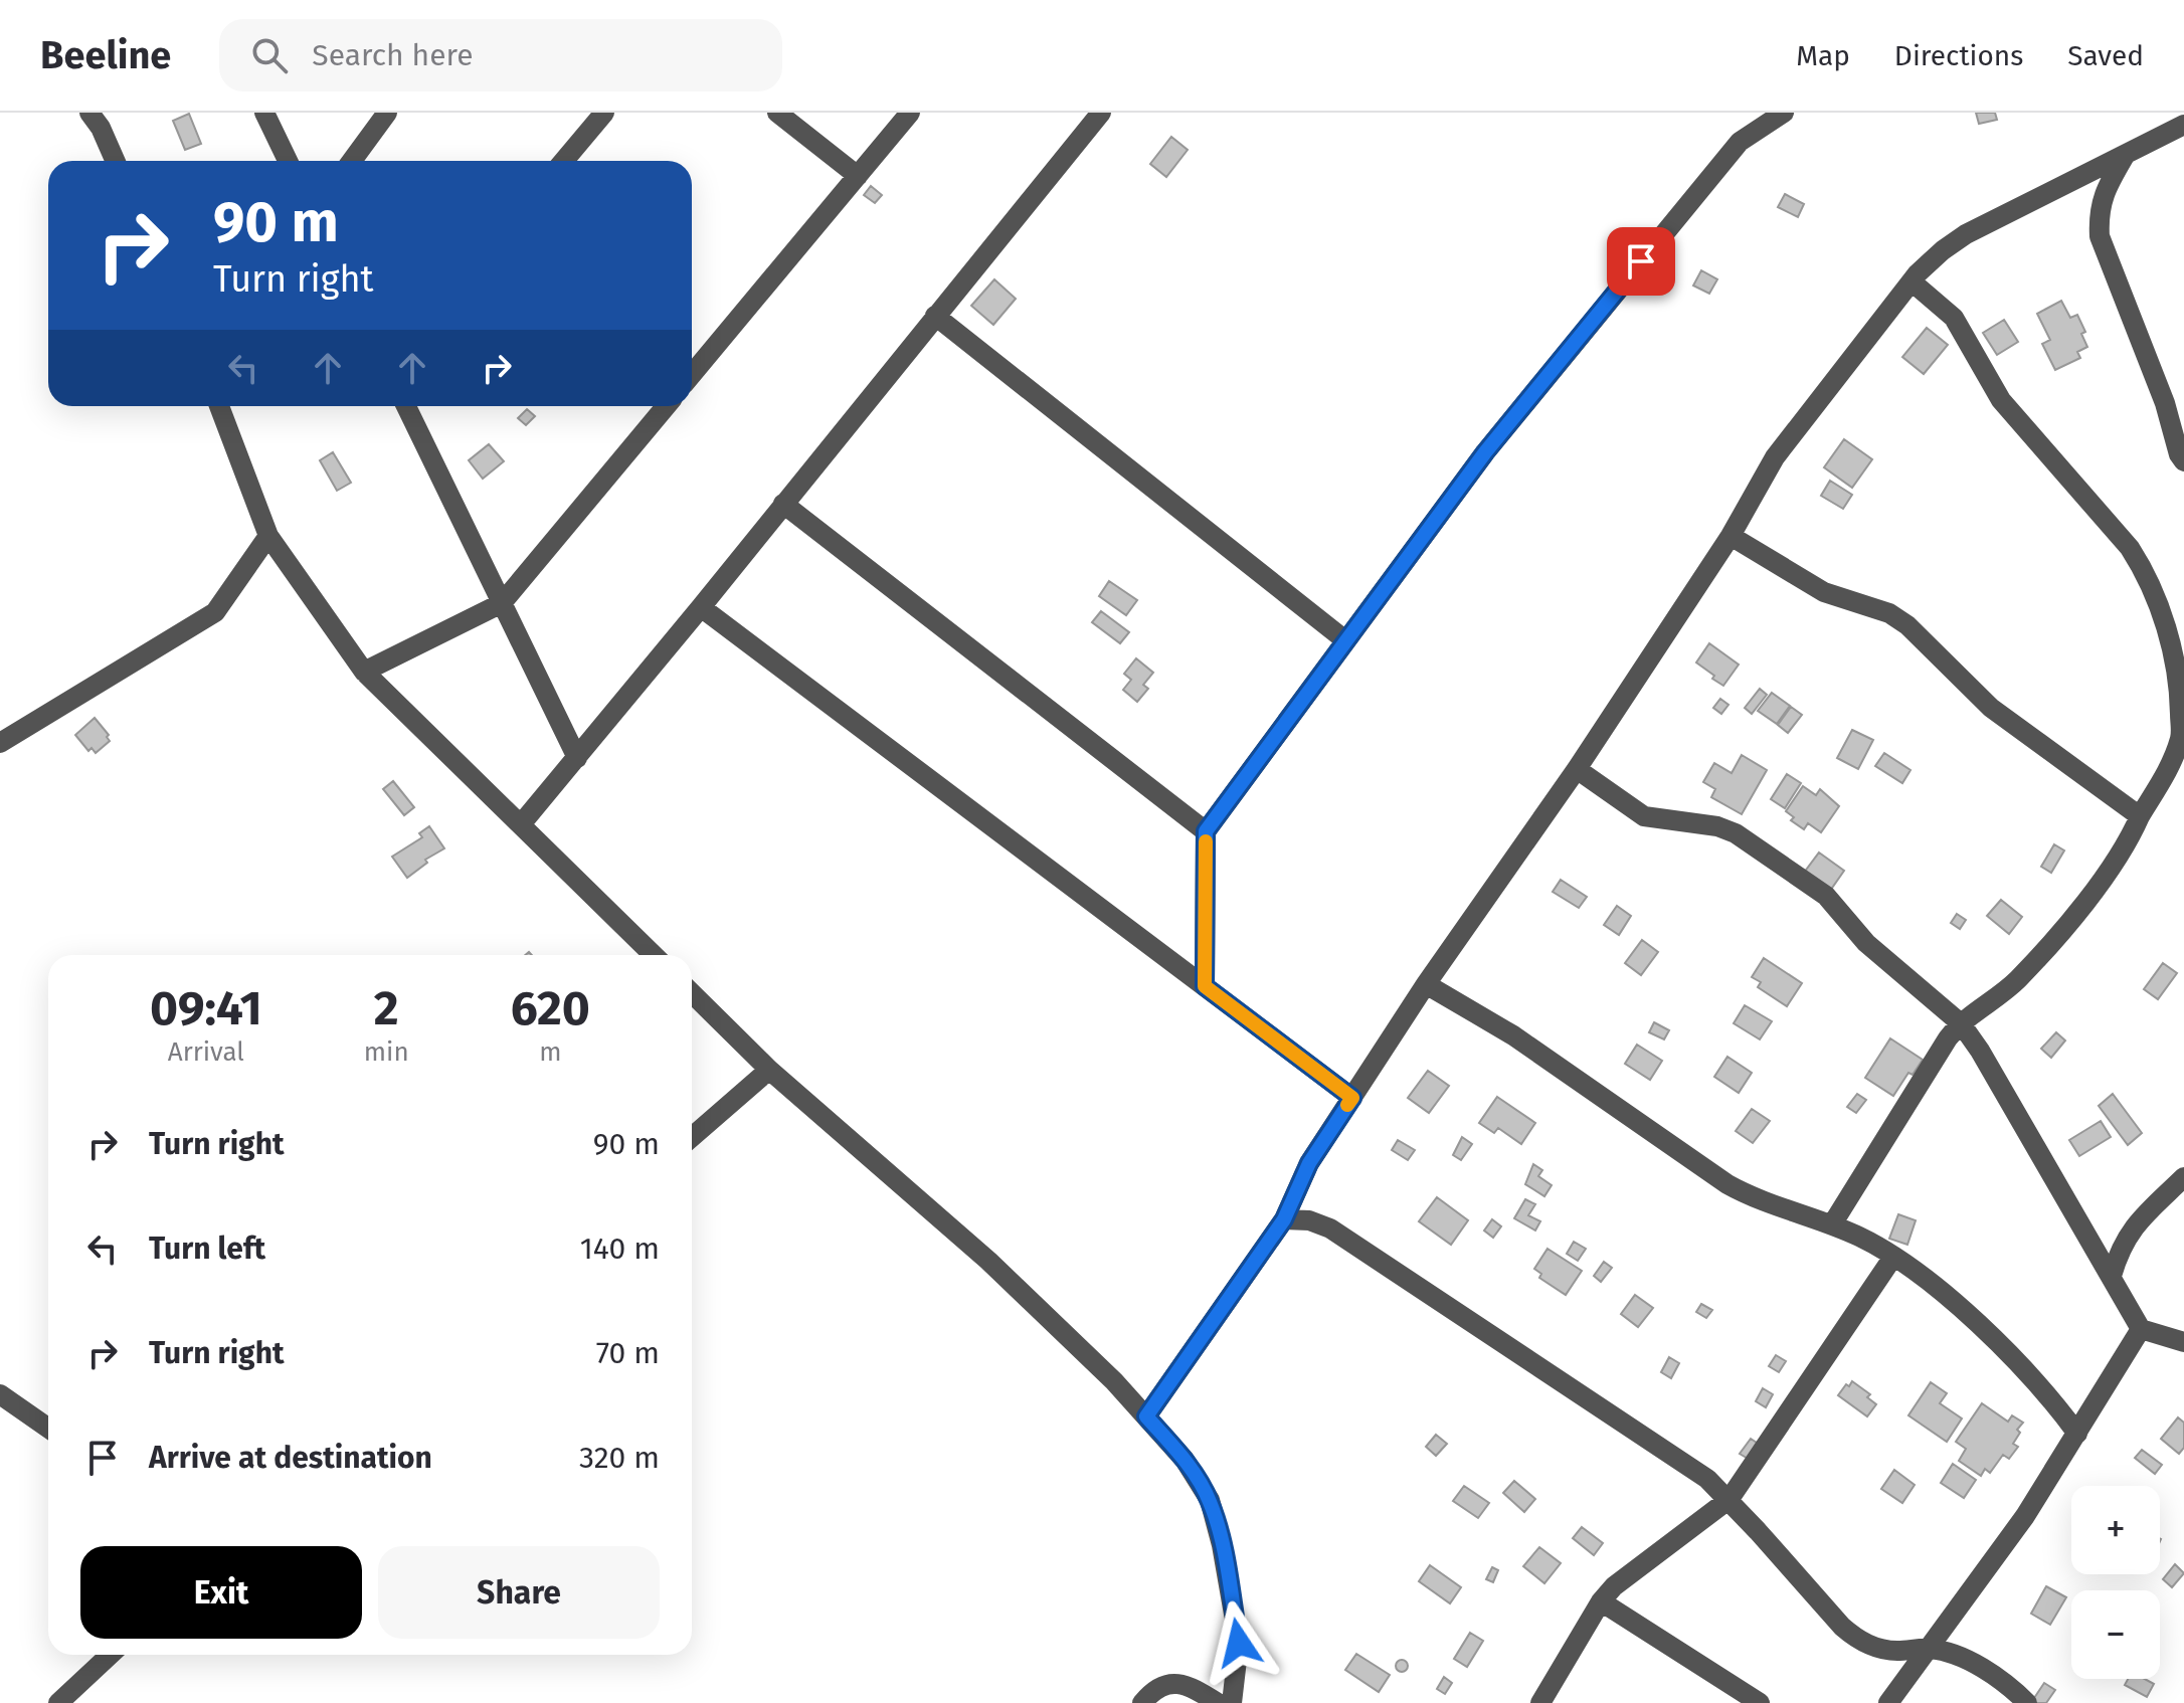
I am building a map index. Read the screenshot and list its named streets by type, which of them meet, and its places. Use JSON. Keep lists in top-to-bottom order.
{
  "page": {
    "header": "Beeline",
    "search": "Search here",
    "nav": ["Map", "Directions", "Saved"],
    "turn": ["90 m", "Turn right"],
    "eta": [
      "09:41",
      "Arrival",
      "2",
      "min",
      "620",
      "m"
    ],
    "list": [
      {
        "name": "Turn right",
        "value": "90 m"
      },
      {
        "name": "Turn left",
        "value": "140 m"
      },
      {
        "name": "Turn right",
        "value": "70 m"
      },
      {
        "name": "Arrive at destination",
        "value": "320 m"
      }
    ],
    "map_buttons": ["+", "−"],
    "buttons": ["Exit", "Share"]
  }
}
